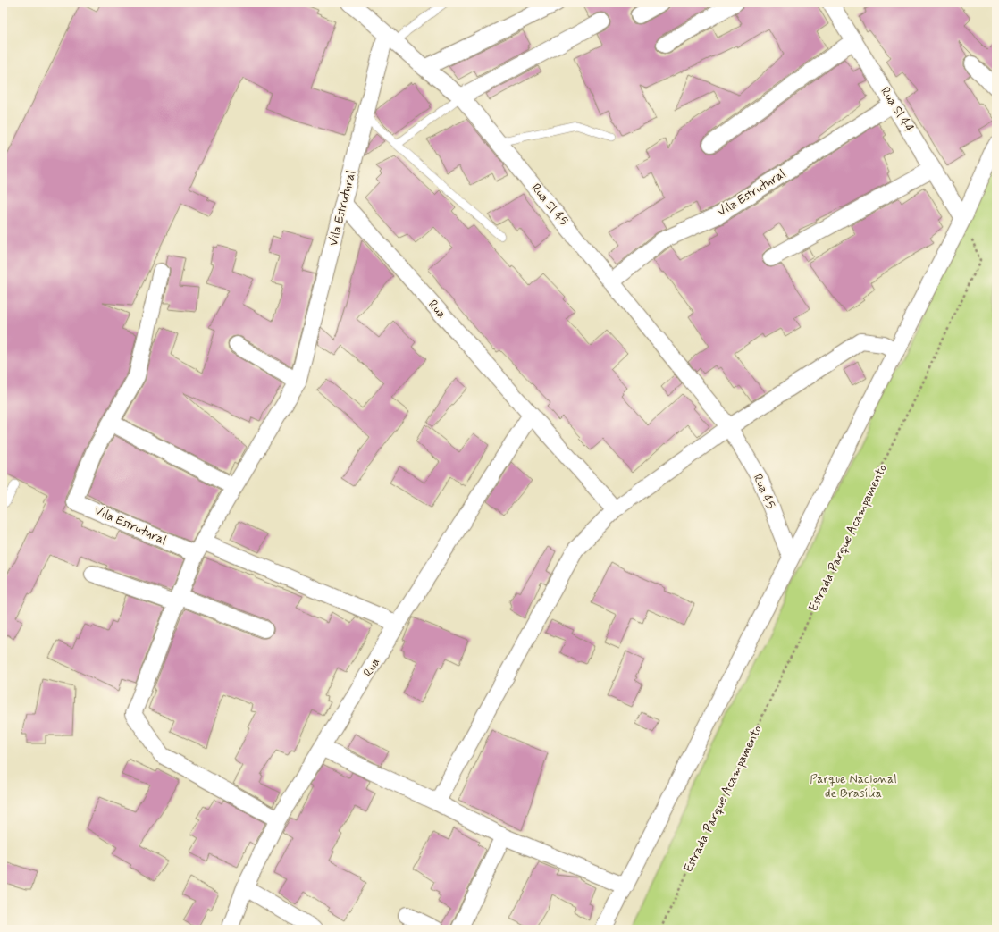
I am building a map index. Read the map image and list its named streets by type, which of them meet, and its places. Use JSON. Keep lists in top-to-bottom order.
{
  "streets": {
    "street": [
      "Rua Sl 44",
      "Vila Estrutural",
      "Rua Sl 45",
      "Rua",
      "Rua 45"
    ],
    "path": ["Estrada Parque Acampamento"]
  },
  "crossings": [
    ["Rua Sl 44", "Vila Estrutural"],
    ["Rua Sl 44", "Estrada Parque Acampamento"],
    ["Vila Estrutural", "Rua Sl 45"],
    ["Vila Estrutural", "Rua"],
    ["Rua Sl 45", "Rua 45"]
  ],
  "parks": ["Parque Nacional de Brasília"]
}
